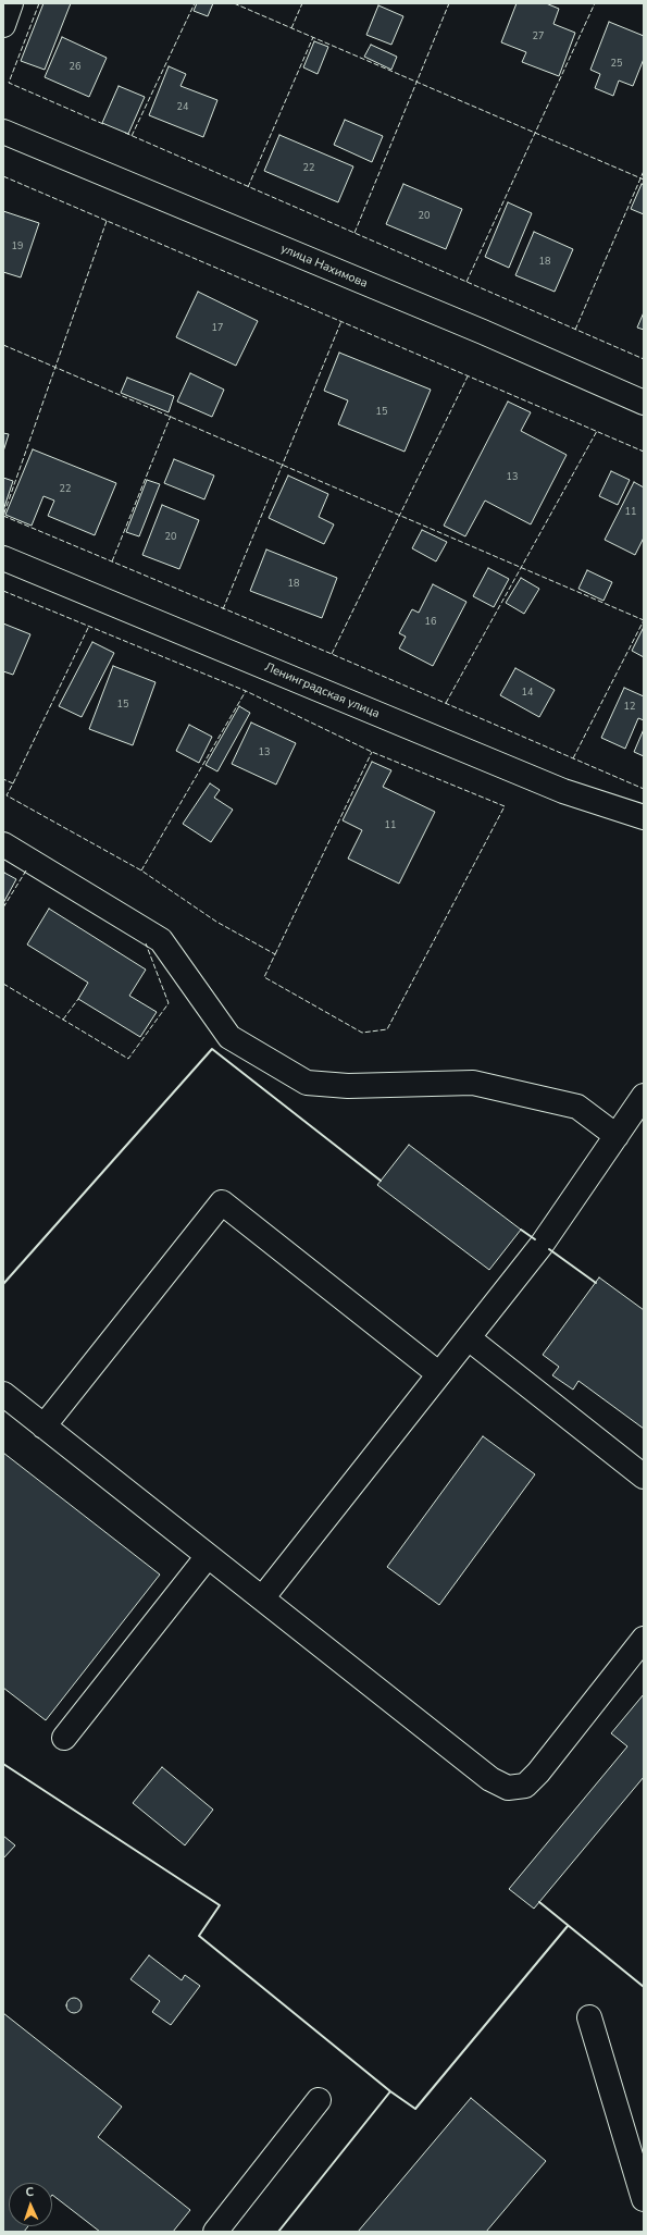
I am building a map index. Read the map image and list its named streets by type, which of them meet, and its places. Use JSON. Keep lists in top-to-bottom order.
{
  "streets": {
    "street": ["улица Нахимова", "Ленинградская улица"]
  },
  "house_numbers": [
    "27",
    "25",
    "26",
    "24",
    "22",
    "20",
    "19",
    "18",
    "17",
    "15",
    "13",
    "22",
    "11",
    "20",
    "18",
    "16",
    "14",
    "15",
    "12",
    "13",
    "11"
  ],
  "north": "top"
}
